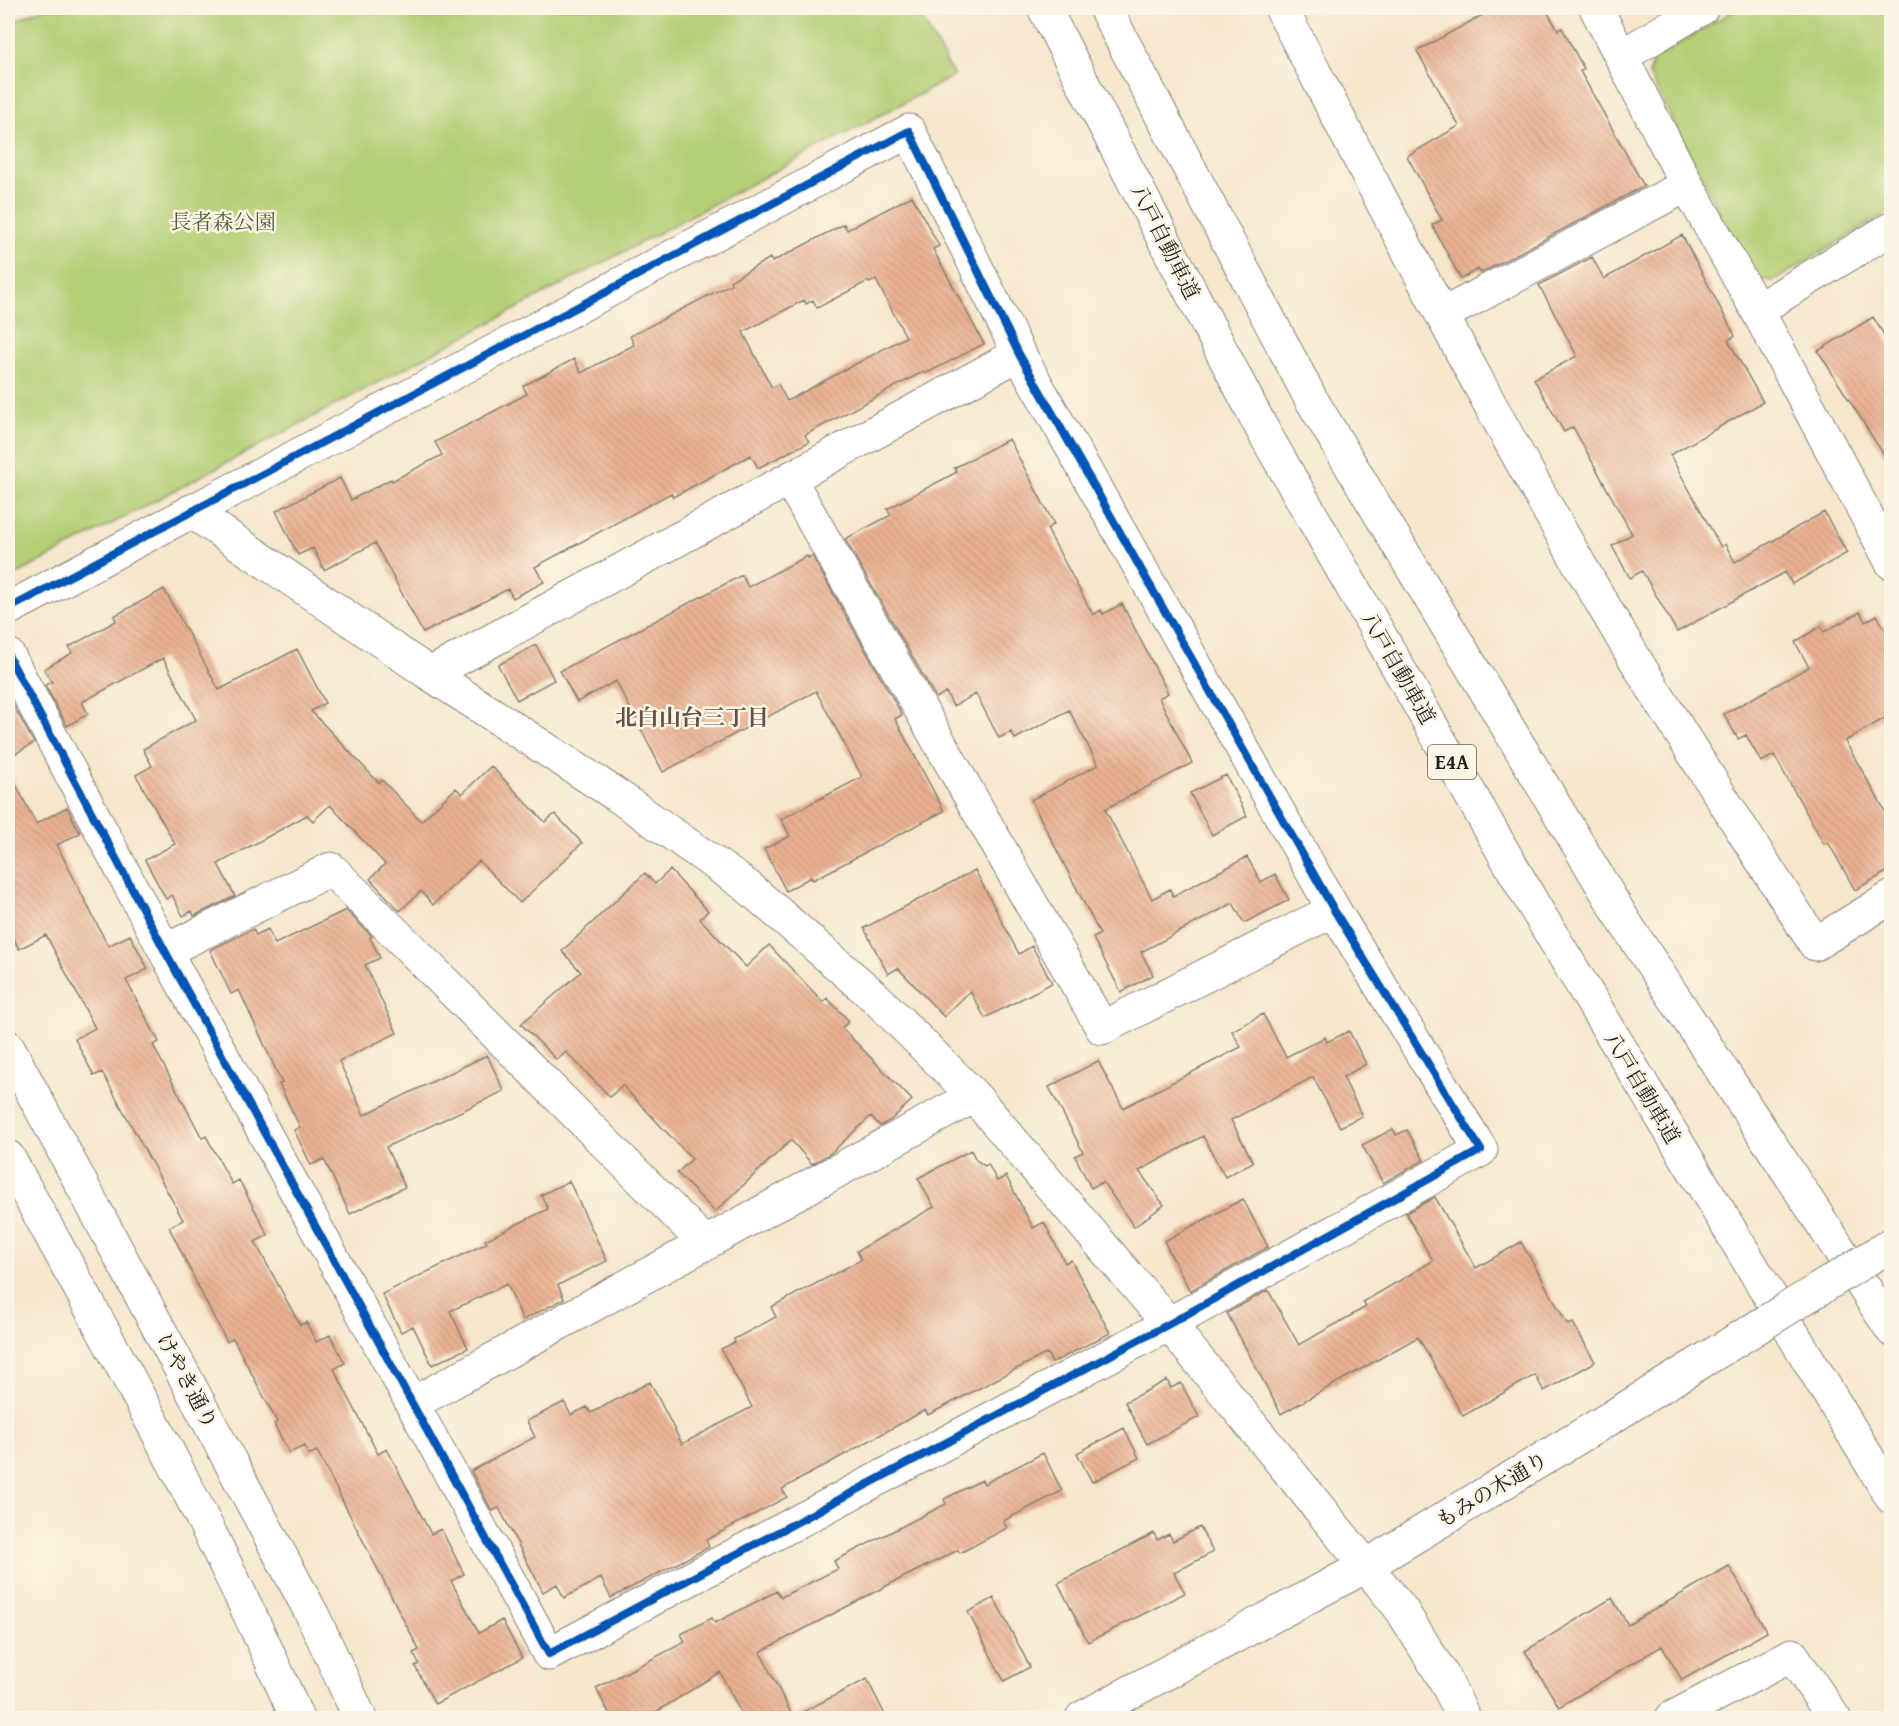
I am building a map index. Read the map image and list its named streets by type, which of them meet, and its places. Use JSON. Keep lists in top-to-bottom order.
{
  "streets": {
    "main road": [
      "八戸自動車道",
      "E4A",
      "けやき通り",
      "もみの木通り"
    ]
  },
  "districts": ["北白山台三丁目"],
  "parks": ["長者森公園"]
}
